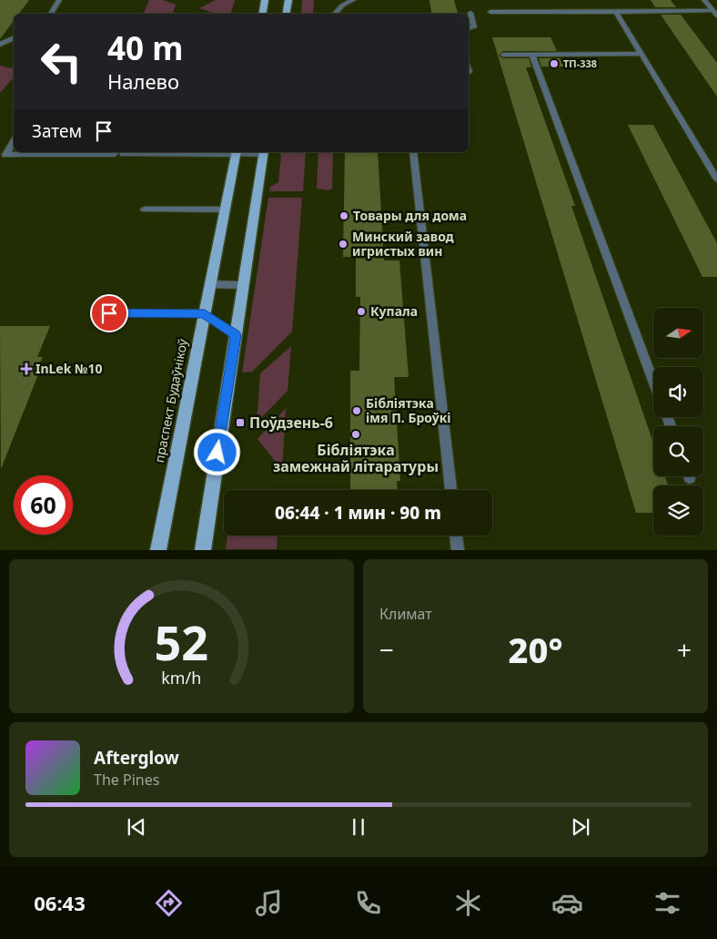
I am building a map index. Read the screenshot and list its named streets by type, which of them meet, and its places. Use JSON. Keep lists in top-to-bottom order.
{
  "streets": {
    "main road": ["праспект Будаўнікоў"]
  },
  "places": {
    "other": [
      "ТП-338",
      "Товары для дома",
      "Минский завод игристых вин",
      "Купала",
      "Бібліятэка імя П. Броўкі",
      "Бібліятэка замежнай літаратуры"
    ],
    "health": ["InLek №10"],
    "transit": ["Поўдзень-6"]
  },
  "north": "right",
  "page": {
    "turn": ["40 m", "Налево"],
    "then": "Затем",
    "limit": "60",
    "trip": "06:44 · 1 мин · 90 m",
    "tile": "Климат",
    "heat": ["−", "20°", "+"],
    "song": ["Afterglow", "The Pines"],
    "tabs": "06:43",
    "gauge": ["52", "km/h"]
  }
}
